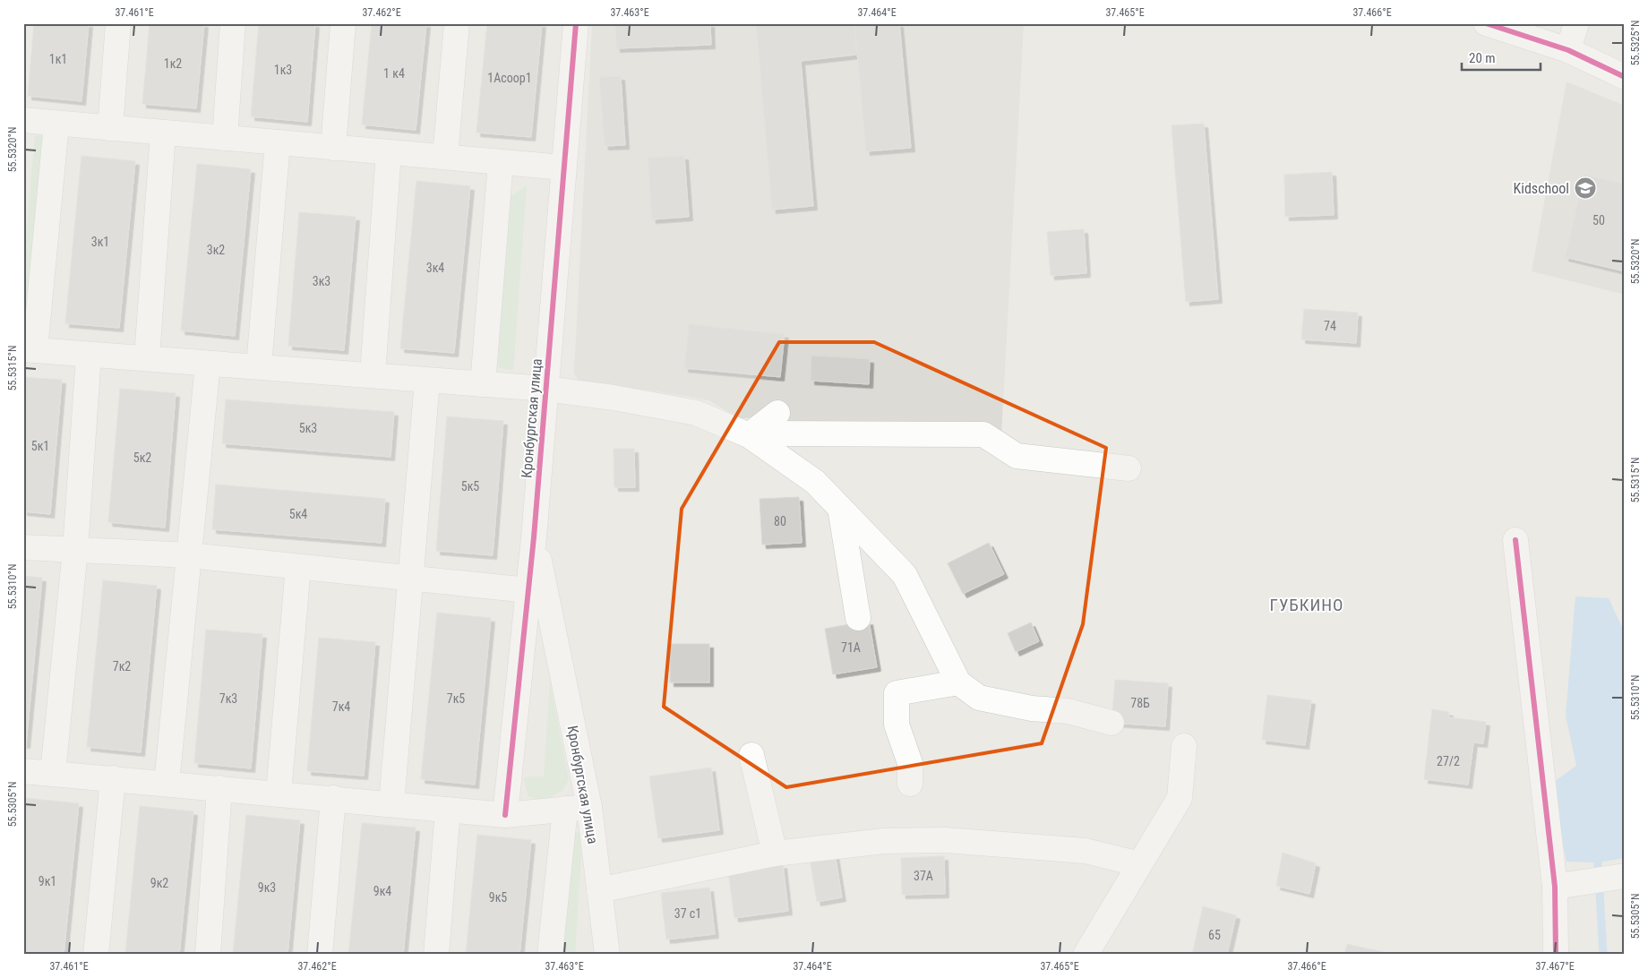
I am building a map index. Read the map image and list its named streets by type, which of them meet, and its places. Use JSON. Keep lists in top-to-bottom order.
{
  "streets": {
    "street": ["Кронбургская улица"]
  },
  "districts": ["ГУБКИНО"],
  "places": {
    "school or university": ["Kidschool"]
  },
  "house_numbers": [
    "1к1",
    "1к2",
    "1к3",
    "1 к4",
    "1Асоор1",
    "50",
    "3к1",
    "3к2",
    "3к4",
    "3к3",
    "74",
    "5к3",
    "5к1",
    "5к2",
    "5к5",
    "5к4",
    "80",
    "71А",
    "7к2",
    "7к3",
    "7к5",
    "78Б",
    "7к4",
    "27/2",
    "37А",
    "9к1",
    "9к2",
    "9к3",
    "9к4",
    "9к5",
    "37 с1",
    "65"
  ],
  "scale_bar": "20 m",
  "coordinates": [
    "37.461°E",
    "37.462°E",
    "37.463°E",
    "37.464°E",
    "37.465°E",
    "37.466°E",
    "55.5325°N",
    "55.5320°N",
    "55.5315°N",
    "55.5310°N",
    "55.5305°N",
    "37.467°E"
  ]
}
